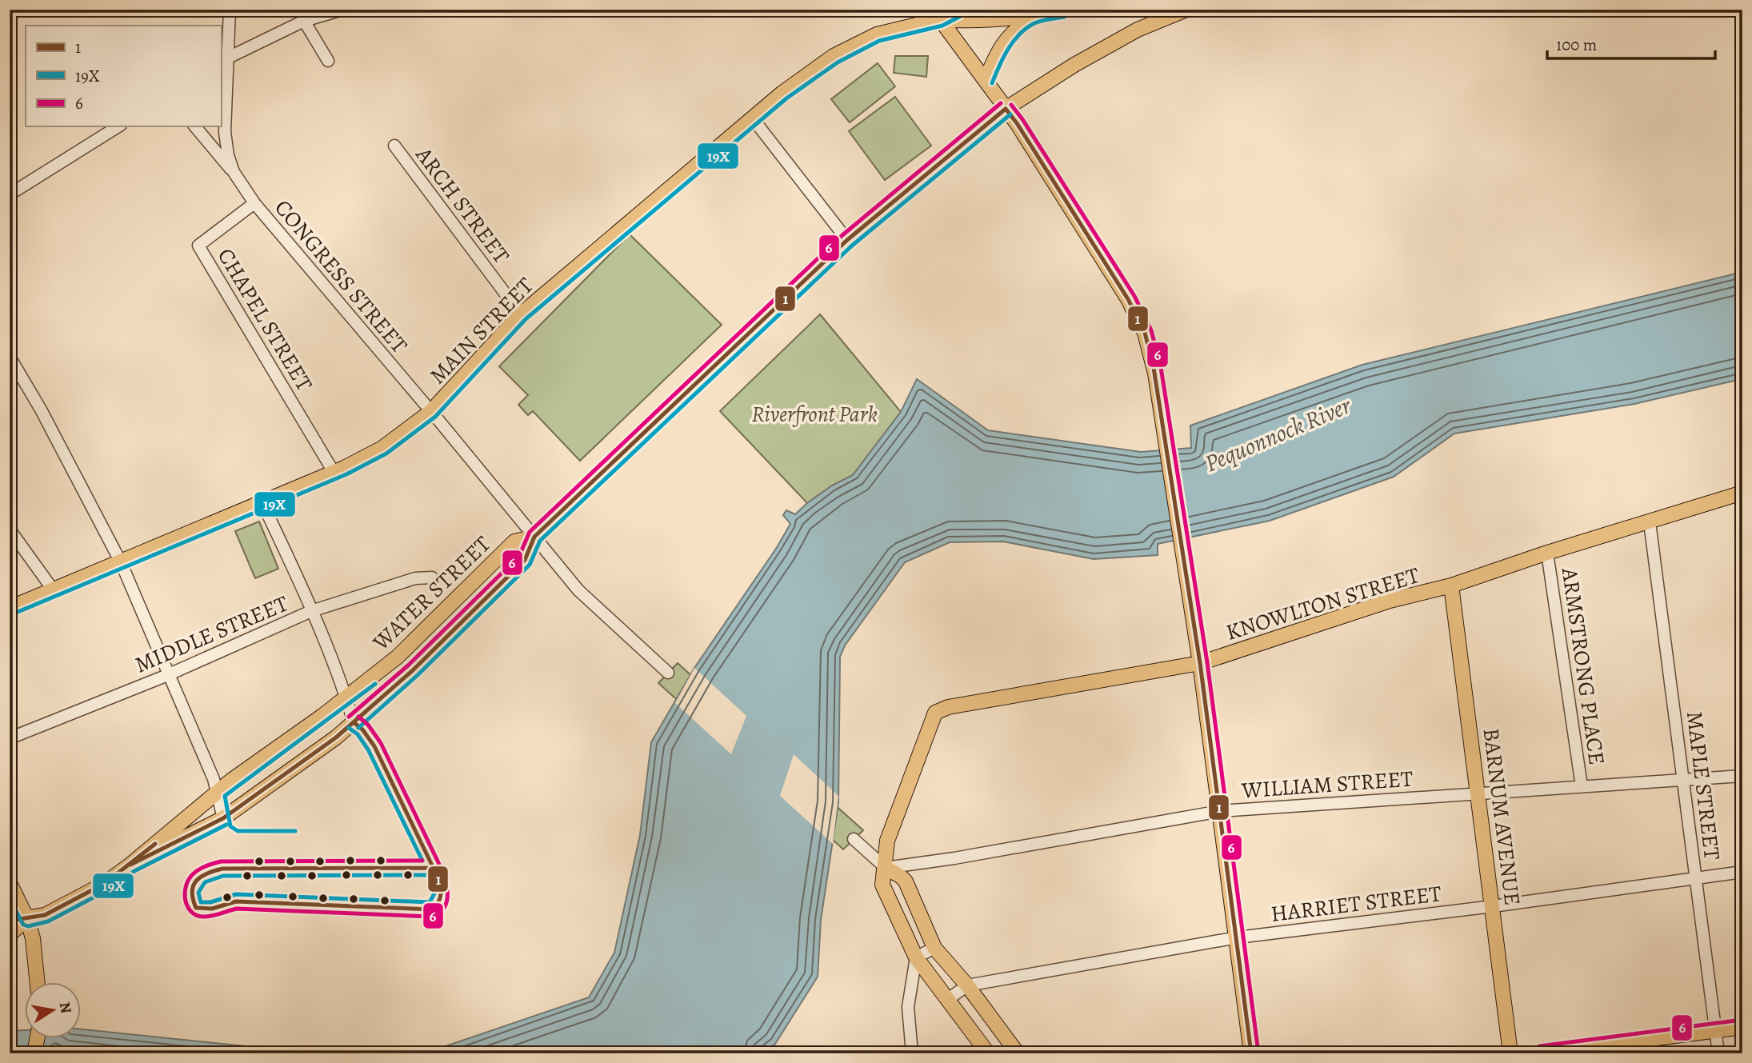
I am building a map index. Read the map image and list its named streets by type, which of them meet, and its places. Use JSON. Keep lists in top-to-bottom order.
{
  "streets": {
    "main road": [
      "MAIN STREET",
      "WATER STREET",
      "KNOWLTON STREET",
      "BARNUM AVENUE"
    ],
    "street": [
      "ARCH STREET",
      "CONGRESS STREET",
      "CHAPEL STREET",
      "MIDDLE STREET",
      "ARMSTRONG PLACE",
      "WILLIAM STREET",
      "MAPLE STREET",
      "HARRIET STREET"
    ]
  },
  "crossings": [
    ["ARCH STREET", "MAIN STREET"],
    ["CONGRESS STREET", "CHAPEL STREET"],
    ["CONGRESS STREET", "MAIN STREET"],
    ["CONGRESS STREET", "WATER STREET"],
    ["CHAPEL STREET", "MAIN STREET"],
    ["KNOWLTON STREET", "ARMSTRONG PLACE"],
    ["KNOWLTON STREET", "WILLIAM STREET"],
    ["KNOWLTON STREET", "MAPLE STREET"],
    ["KNOWLTON STREET", "BARNUM AVENUE"],
    ["ARMSTRONG PLACE", "WILLIAM STREET"],
    ["WILLIAM STREET", "MAPLE STREET"],
    ["WILLIAM STREET", "BARNUM AVENUE"],
    ["MAPLE STREET", "HARRIET STREET"],
    ["BARNUM AVENUE", "HARRIET STREET"]
  ],
  "water": ["Pequonnock River"],
  "parks": ["Riverfront Park"],
  "lines": ["transit line 19X", "transit line 6", "transit line 1"],
  "legend": ["1", "19X", "6"],
  "scale_bar": "100 m",
  "north": "right"
}
